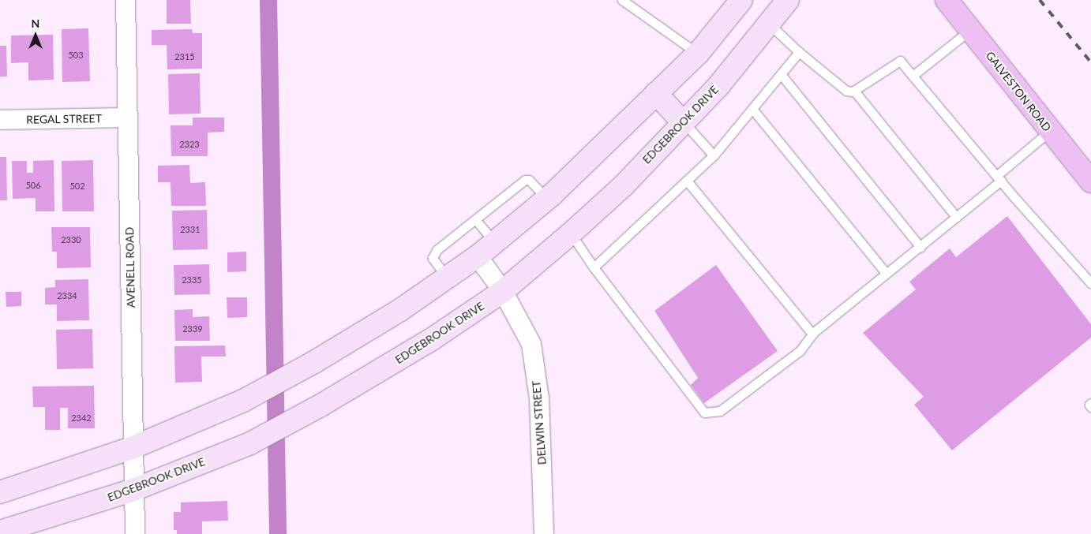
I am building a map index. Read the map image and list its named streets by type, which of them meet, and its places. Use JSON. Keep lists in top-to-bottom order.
{
  "streets": {
    "main road": ["GALVESTON ROAD", "EDGEBROOK DRIVE"],
    "street": ["REGAL STREET", "AVENELL ROAD", "DELWIN STREET"]
  },
  "crossings": [
    ["REGAL STREET", "AVENELL ROAD"],
    ["EDGEBROOK DRIVE", "AVENELL ROAD"],
    ["EDGEBROOK DRIVE", "DELWIN STREET"]
  ],
  "house_numbers": [
    "503",
    "2315",
    "2323",
    "506",
    "502",
    "2331",
    "2330",
    "2335",
    "2334",
    "2339",
    "2342"
  ],
  "north": "top"
}
